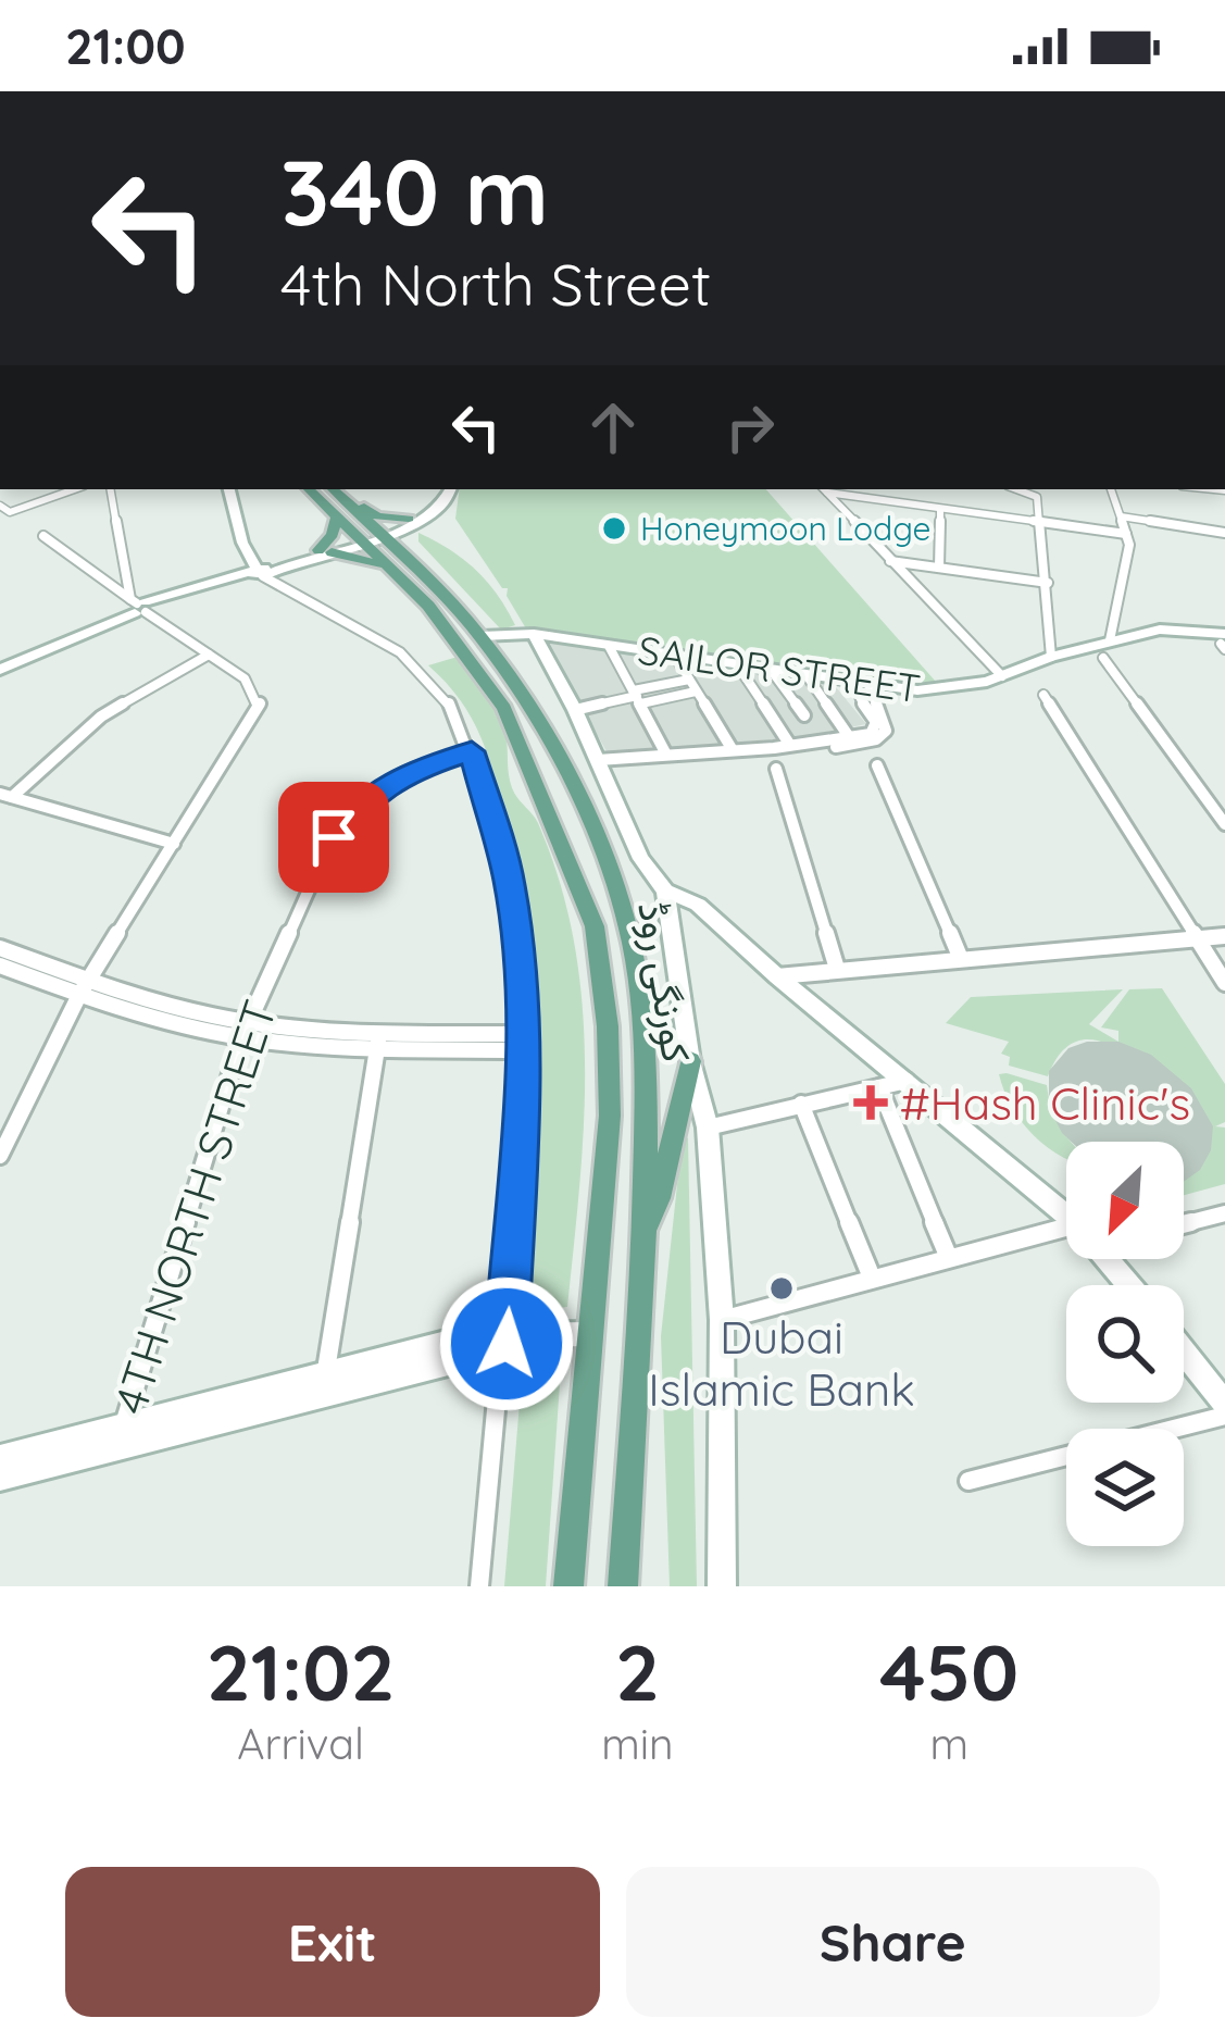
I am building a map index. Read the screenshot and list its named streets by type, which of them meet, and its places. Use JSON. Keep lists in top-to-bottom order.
{
  "streets": {
    "main road": ["کورنگی روڈ"],
    "street": ["SAILOR STREET", "4TH NORTH STREET"]
  },
  "crossings": [
    ["SAILOR STREET", "کورنگی روڈ"]
  ],
  "places": {
    "other": ["Honeymoon Lodge", "Dubai Islamic Bank"],
    "health": ["#Hash Clinic's"]
  },
  "north": "bottom left",
  "page": {
    "status": "21:00",
    "turn": ["340 m", "4th North Street"],
    "eta": [
      "21:02",
      "Arrival",
      "2",
      "min",
      "450",
      "m"
    ],
    "buttons": ["Exit", "Share"]
  }
}
